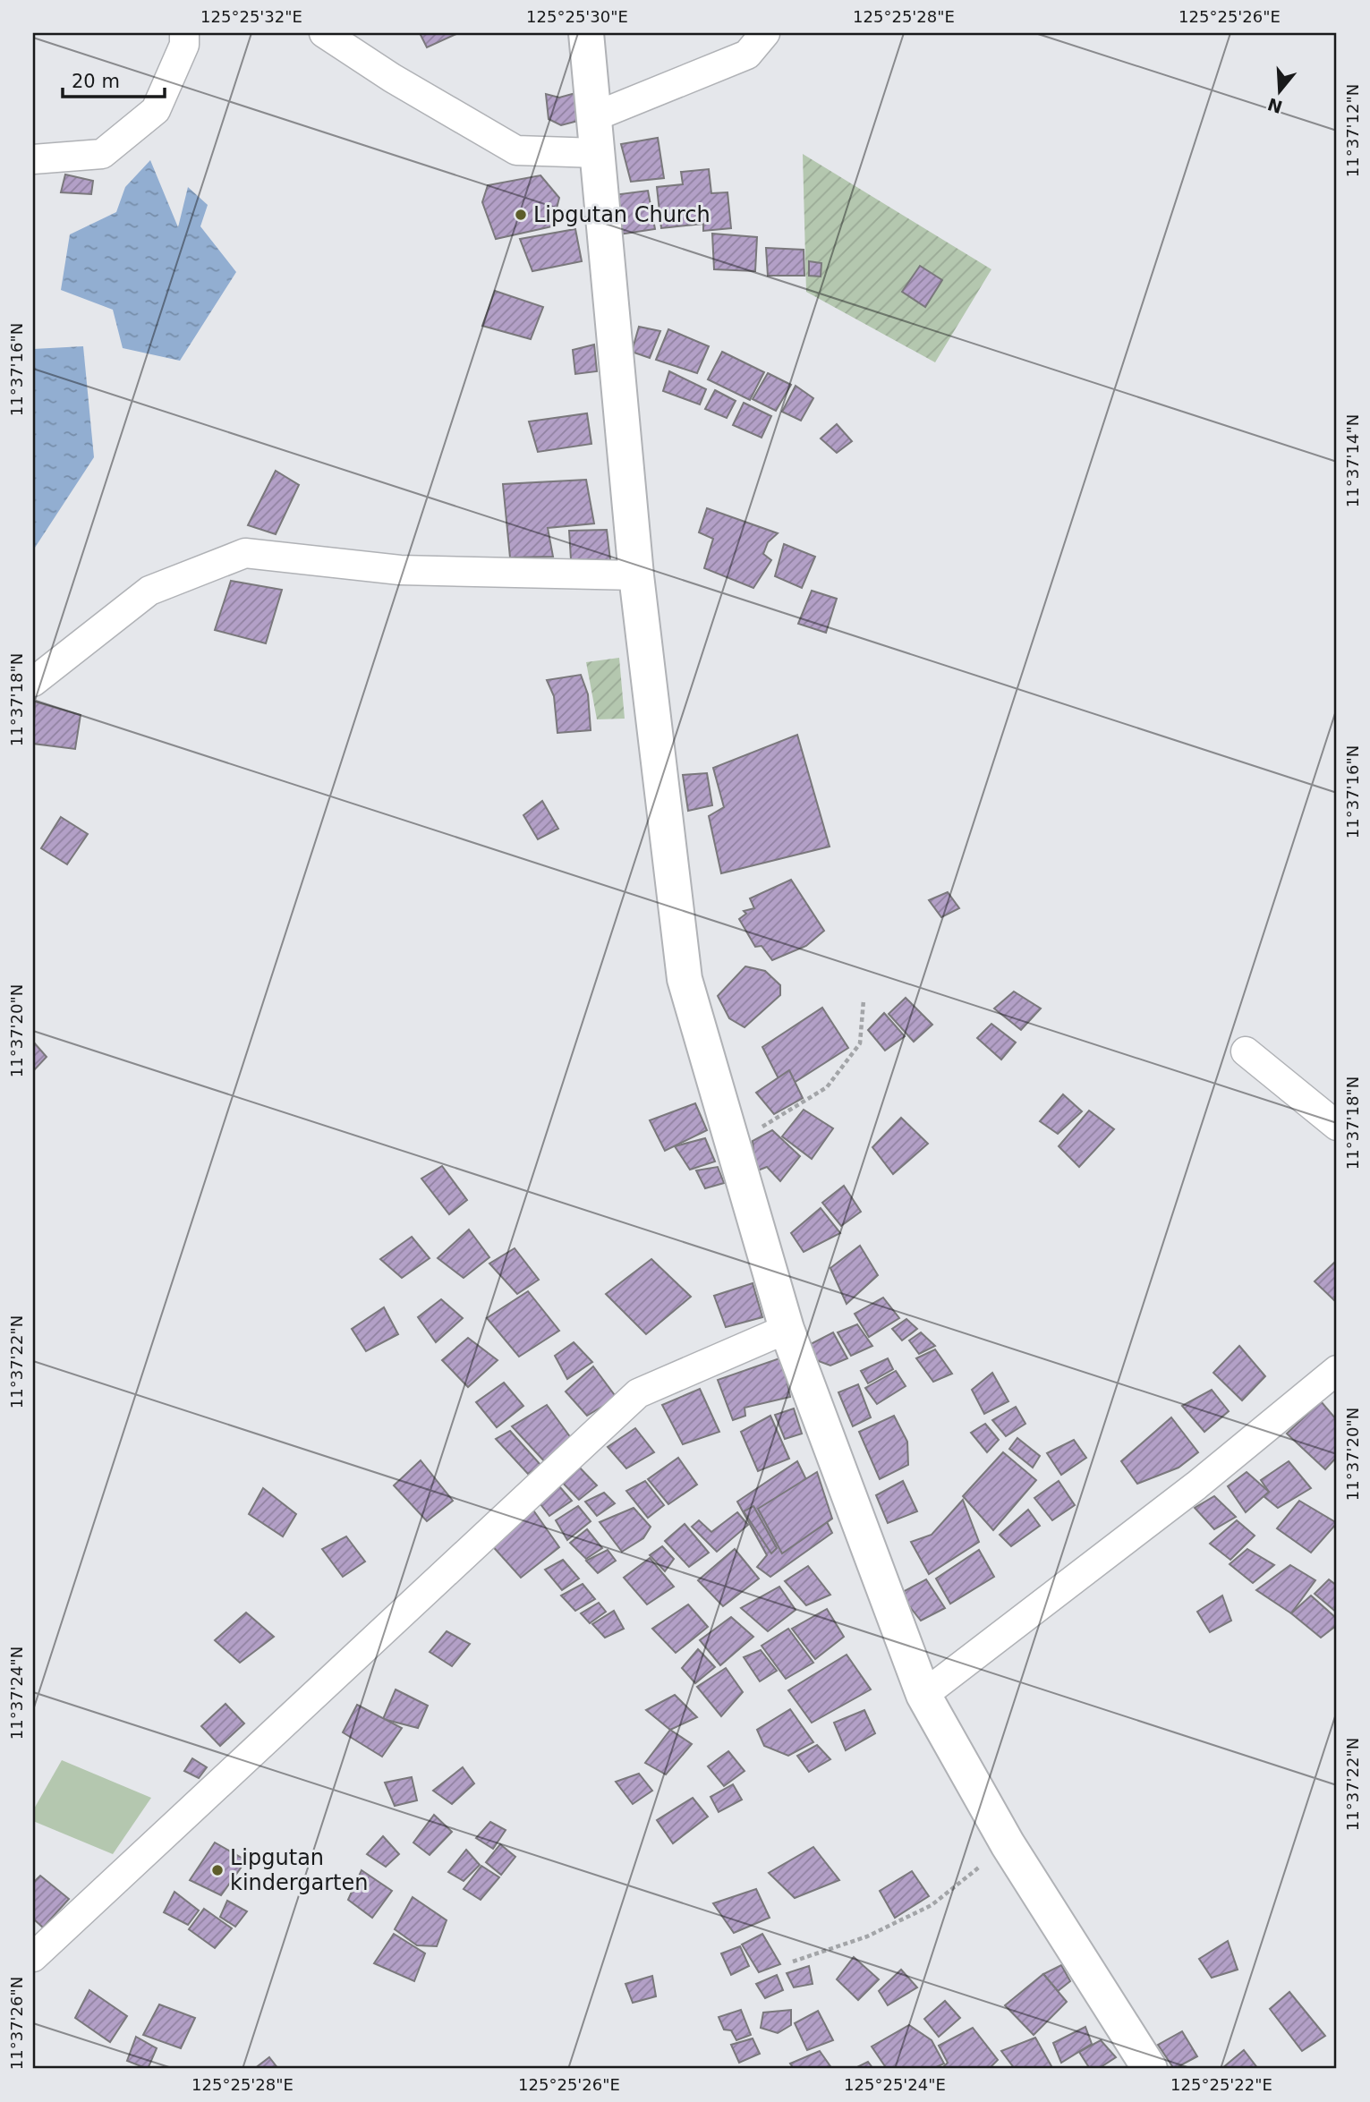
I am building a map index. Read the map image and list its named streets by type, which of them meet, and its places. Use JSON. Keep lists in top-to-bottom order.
{
  "places": ["Lipgutan Church", "Lipgutan kindergarten"],
  "scale_bar": "20 m",
  "north": "bottom",
  "coordinates": [
    "125°25'32\"E",
    "125°25'30\"E",
    "125°25'28\"E",
    "125°25'26\"E",
    "11°37'12\"N",
    "11°37'16\"N",
    "11°37'14\"N",
    "11°37'18\"N",
    "11°37'20\"N",
    "11°37'22\"N",
    "11°37'24\"N",
    "11°37'26\"N",
    "125°25'24\"E",
    "125°25'22\"E"
  ]
}
